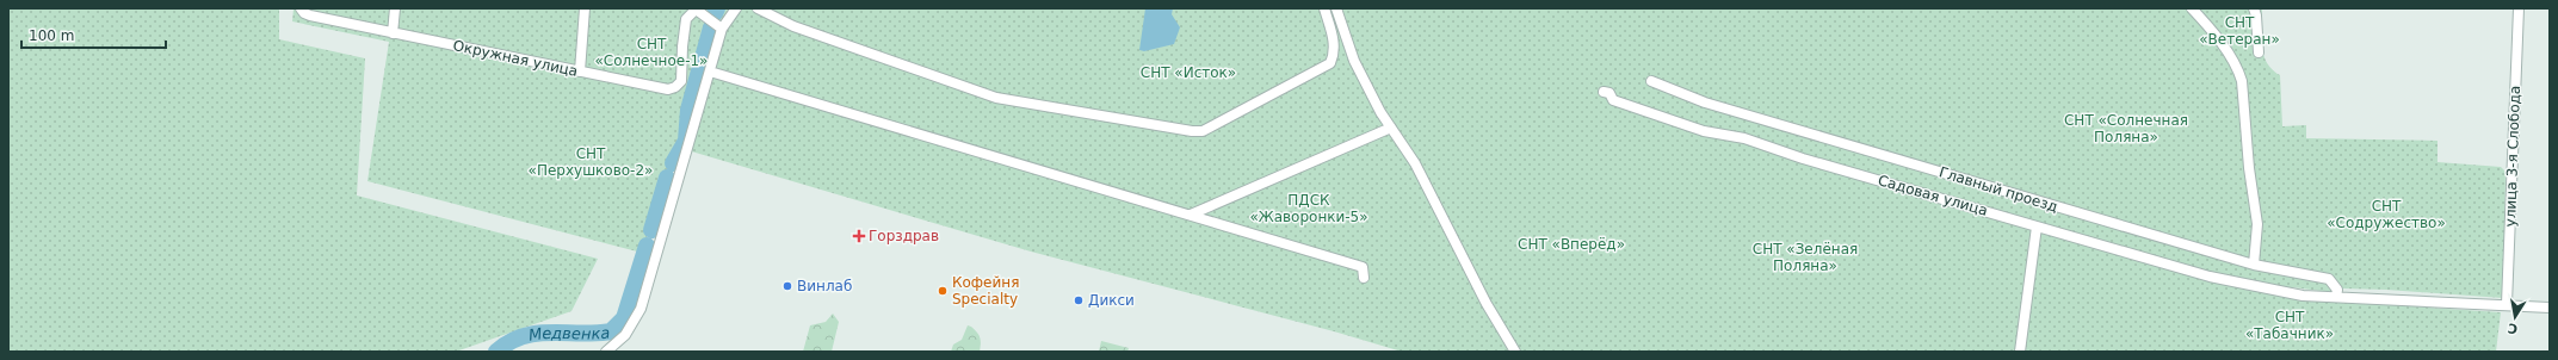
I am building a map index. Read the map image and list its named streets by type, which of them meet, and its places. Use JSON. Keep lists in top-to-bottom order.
{
  "streets": {
    "street": [
      "Окружная улица",
      "улица 3-я Слобода",
      "Главный проезд",
      "Садовая улица"
    ]
  },
  "crossings": [
    ["улица 3-я Слобода", "Садовая улица"],
    ["Главный проезд", "Садовая улица"]
  ],
  "water": ["Медвенка"],
  "parks": [
    "СНТ «Ветеран»",
    "СНТ «Солнечное-1»",
    "СНТ «Исток»",
    "СНТ «Солнечная Поляна»",
    "СНТ «Перхушково-2»",
    "ПДСК «Жаворонки-5»",
    "СНТ «Содружество»",
    "СНТ «Вперёд»",
    "СНТ «Зелёная Поляна»",
    "СНТ «Табачник»"
  ],
  "places": {
    "health": ["Горздрав"],
    "other": ["Винлаб", "Кофейня Specialty", "Дикси"]
  },
  "scale_bar": "100 m",
  "north": "bottom"
}
